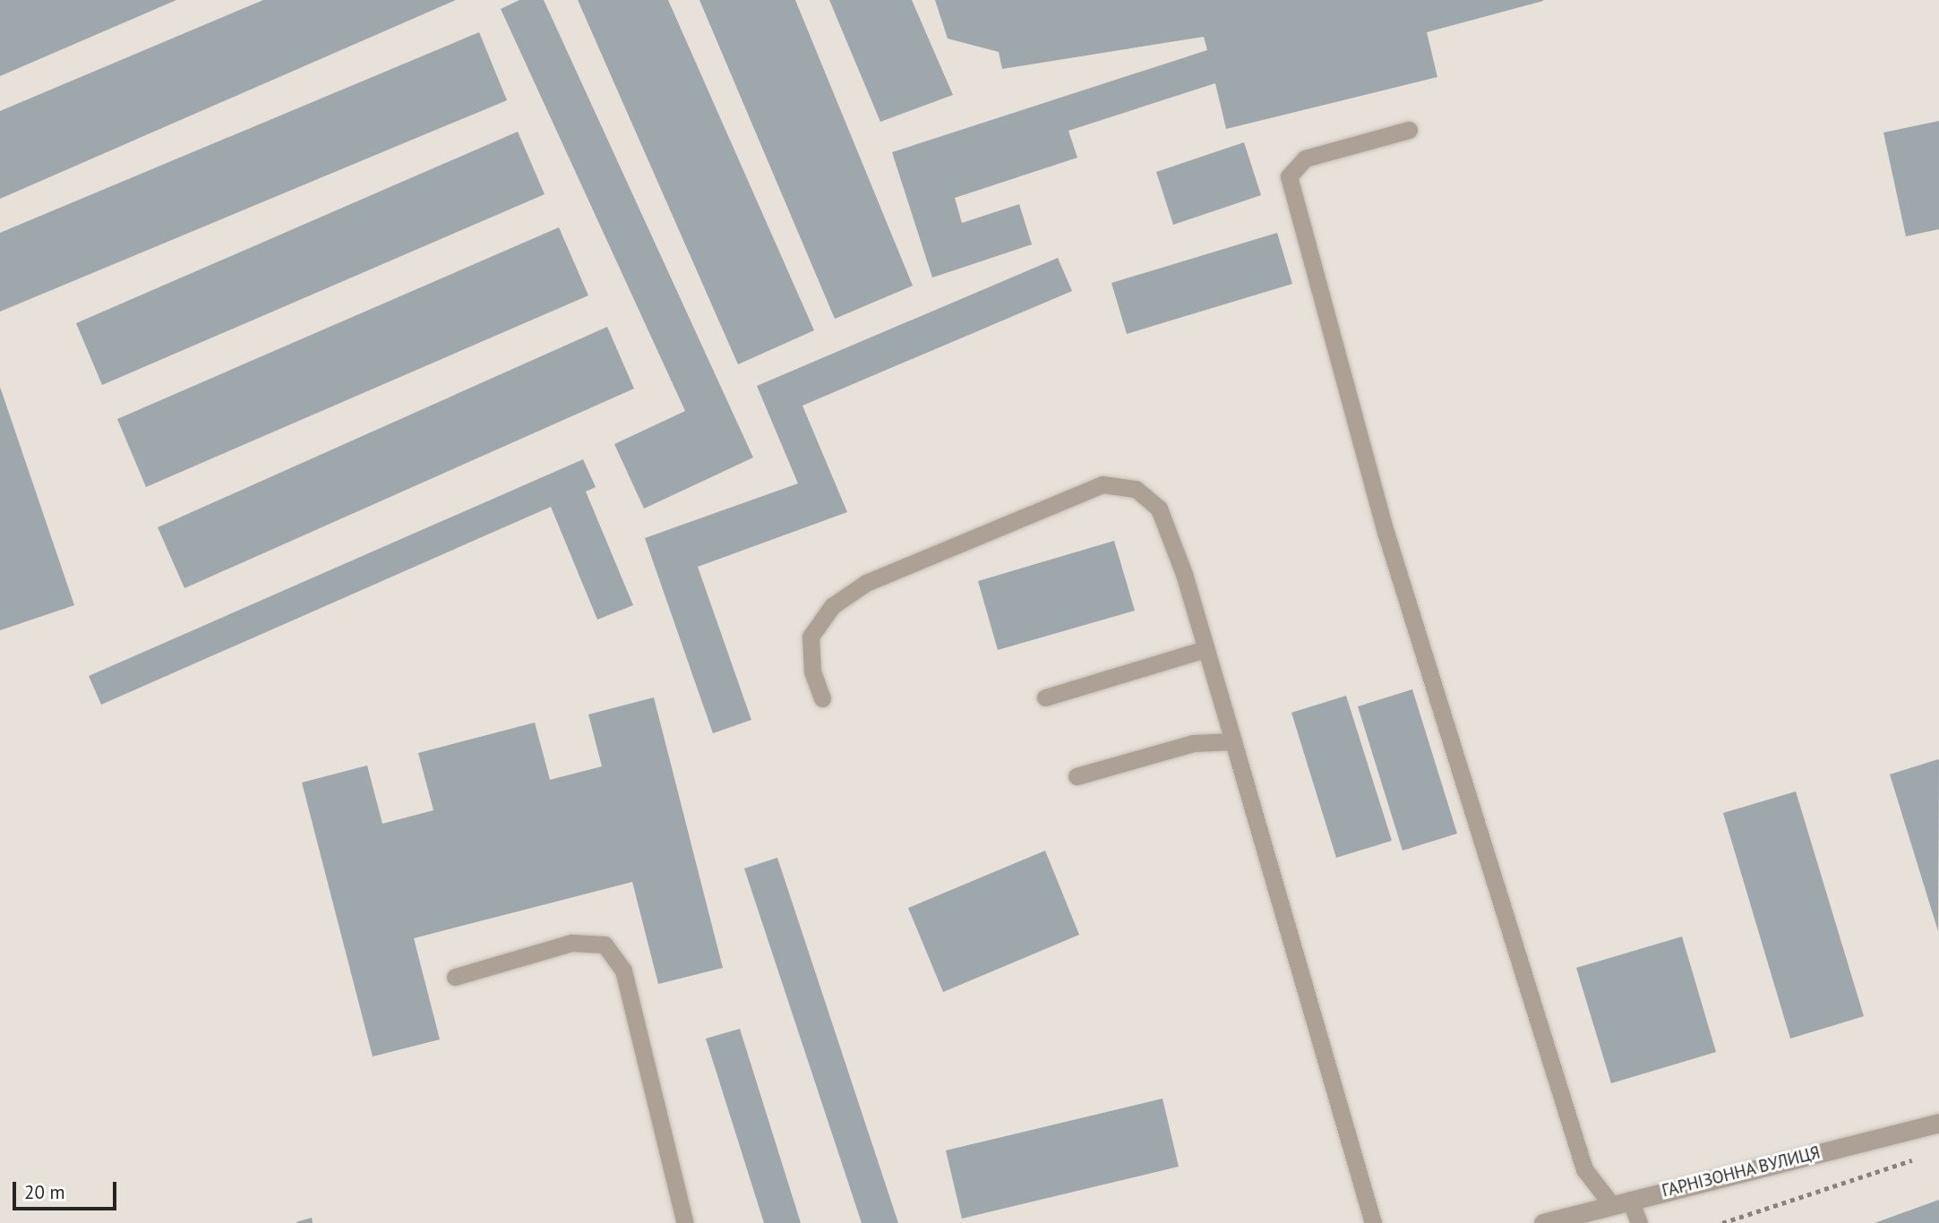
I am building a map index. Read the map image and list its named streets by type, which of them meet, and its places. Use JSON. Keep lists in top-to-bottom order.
{
  "streets": {
    "street": ["ГАРНІЗОННА ВУЛИЦЯ"]
  },
  "scale_bar": "20 m"
}
